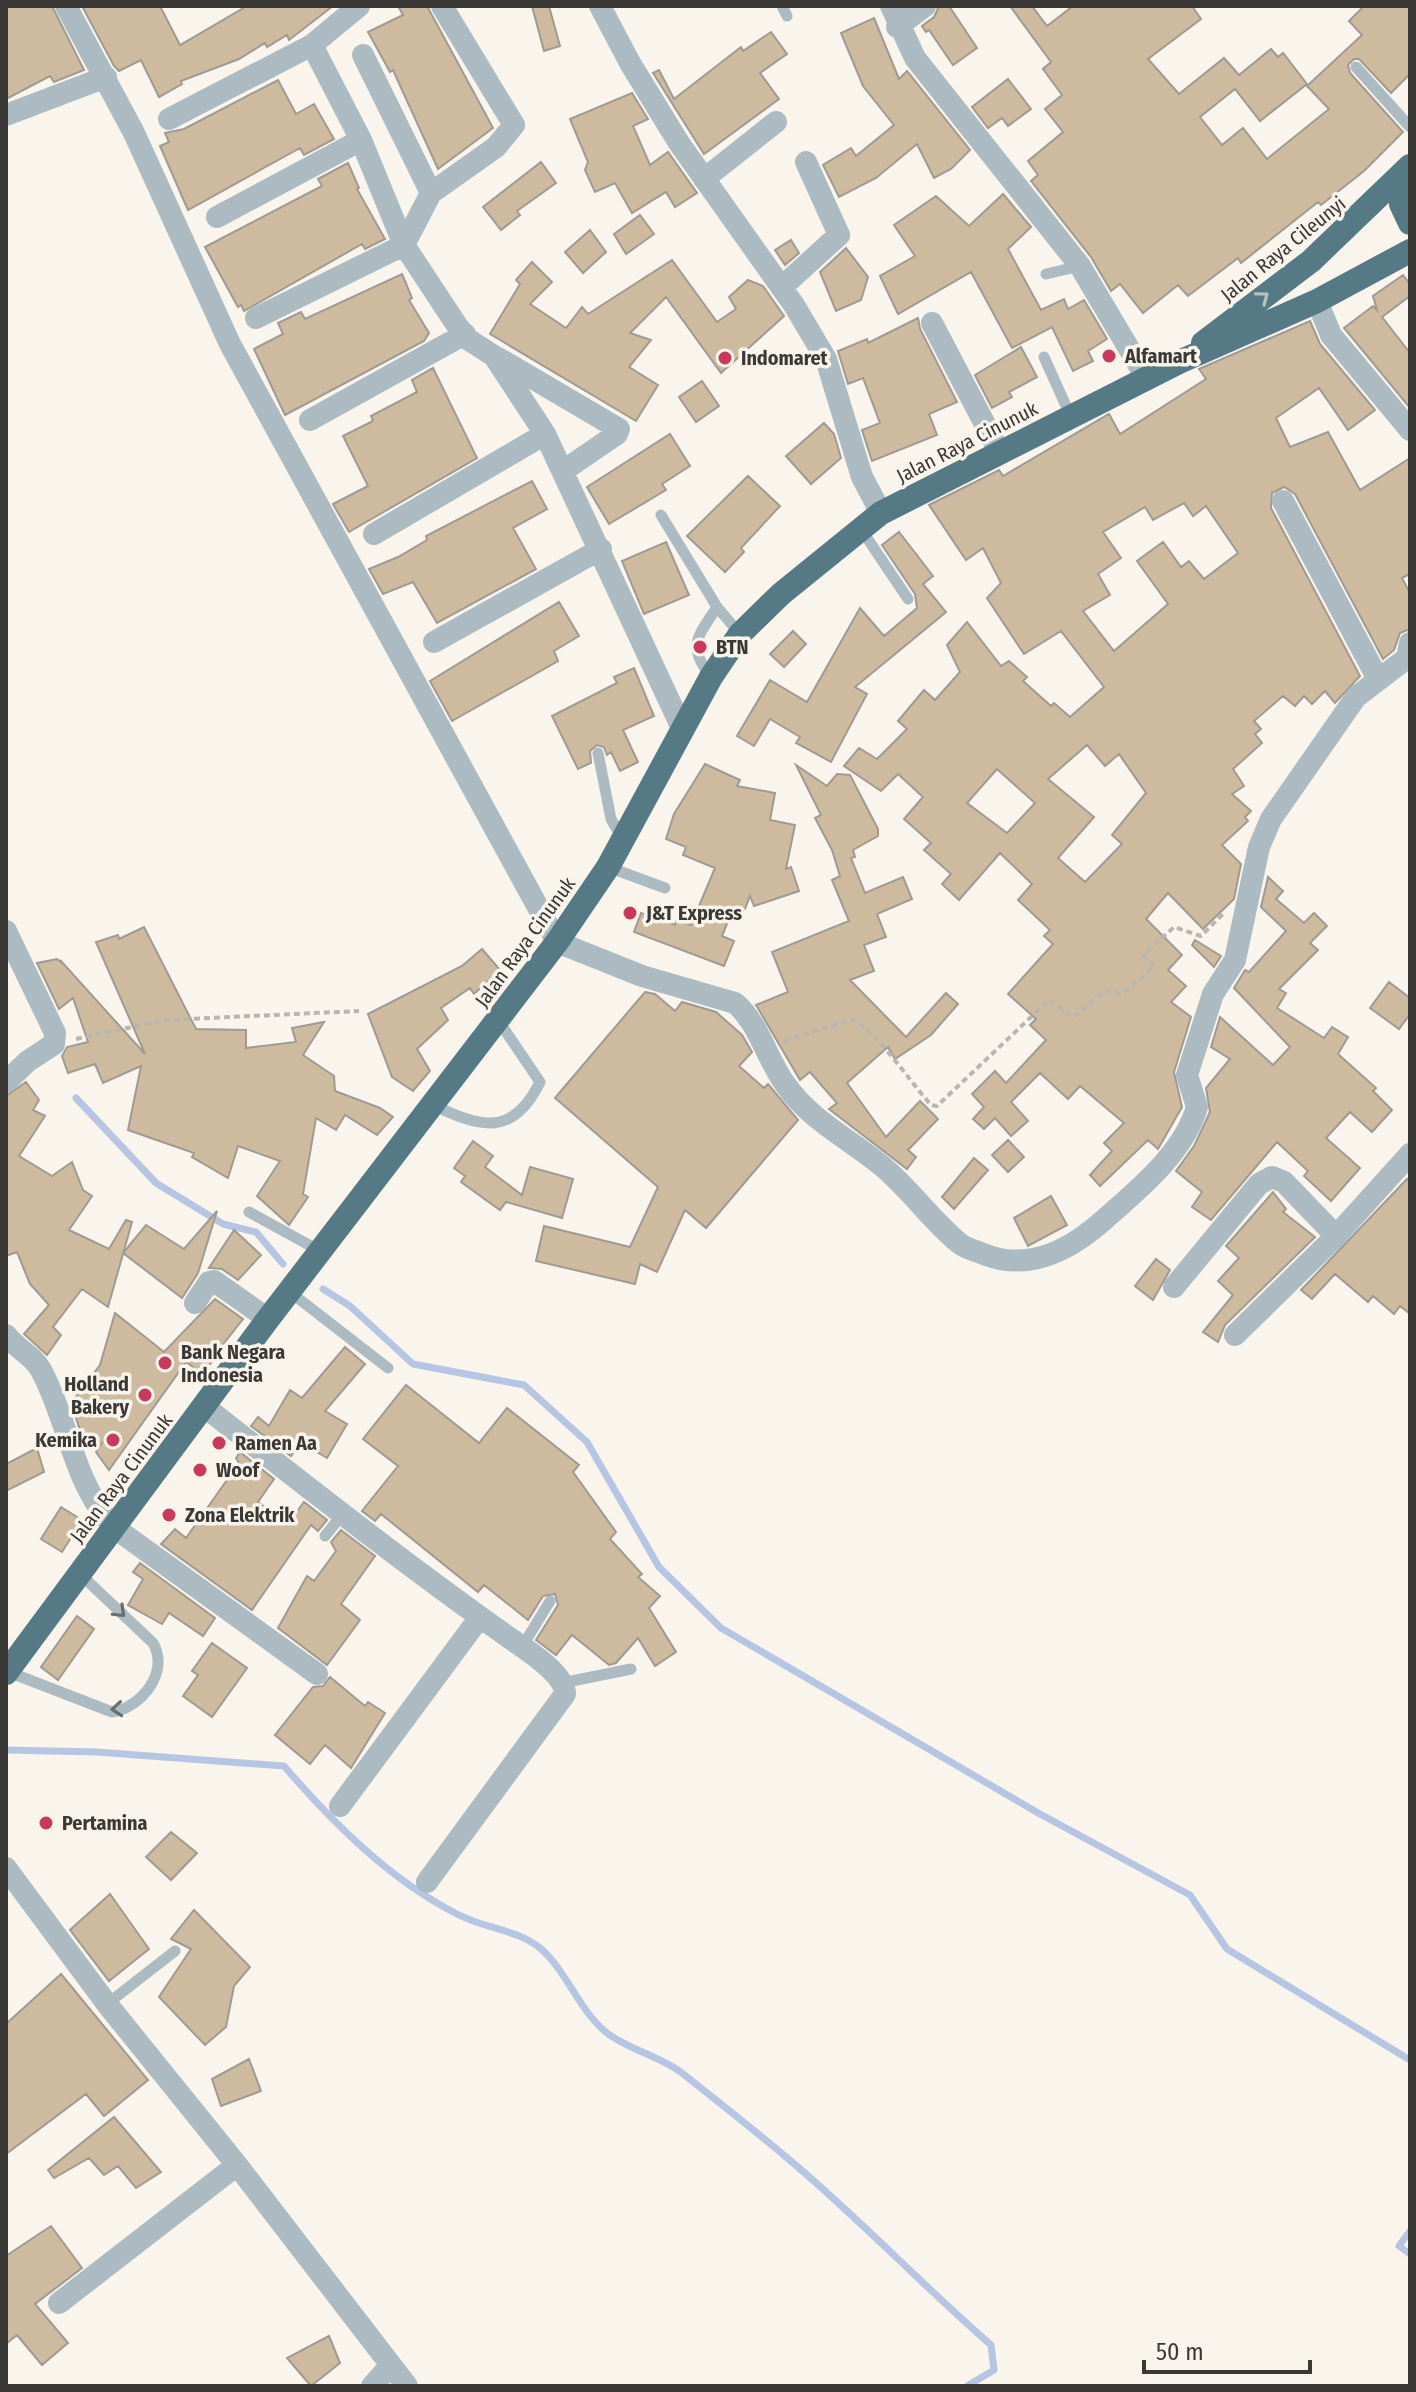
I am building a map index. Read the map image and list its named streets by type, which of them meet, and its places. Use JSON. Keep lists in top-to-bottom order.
{
  "streets": {
    "highway": ["Jalan Raya Cileunyi", "Jalan Raya Cinunuk"]
  },
  "crossings": [
    ["Jalan Raya Cileunyi", "Jalan Raya Cinunuk"]
  ],
  "places": [
    "Alfamart",
    "Indomaret",
    "BTN",
    "J&T Express",
    "Bank Negara Indonesia",
    "Holland Bakery",
    "Kemika",
    "Ramen Aa",
    "Woof",
    "Zona Elektrik",
    "Pertamina"
  ],
  "scale_bar": "50 m"
}
